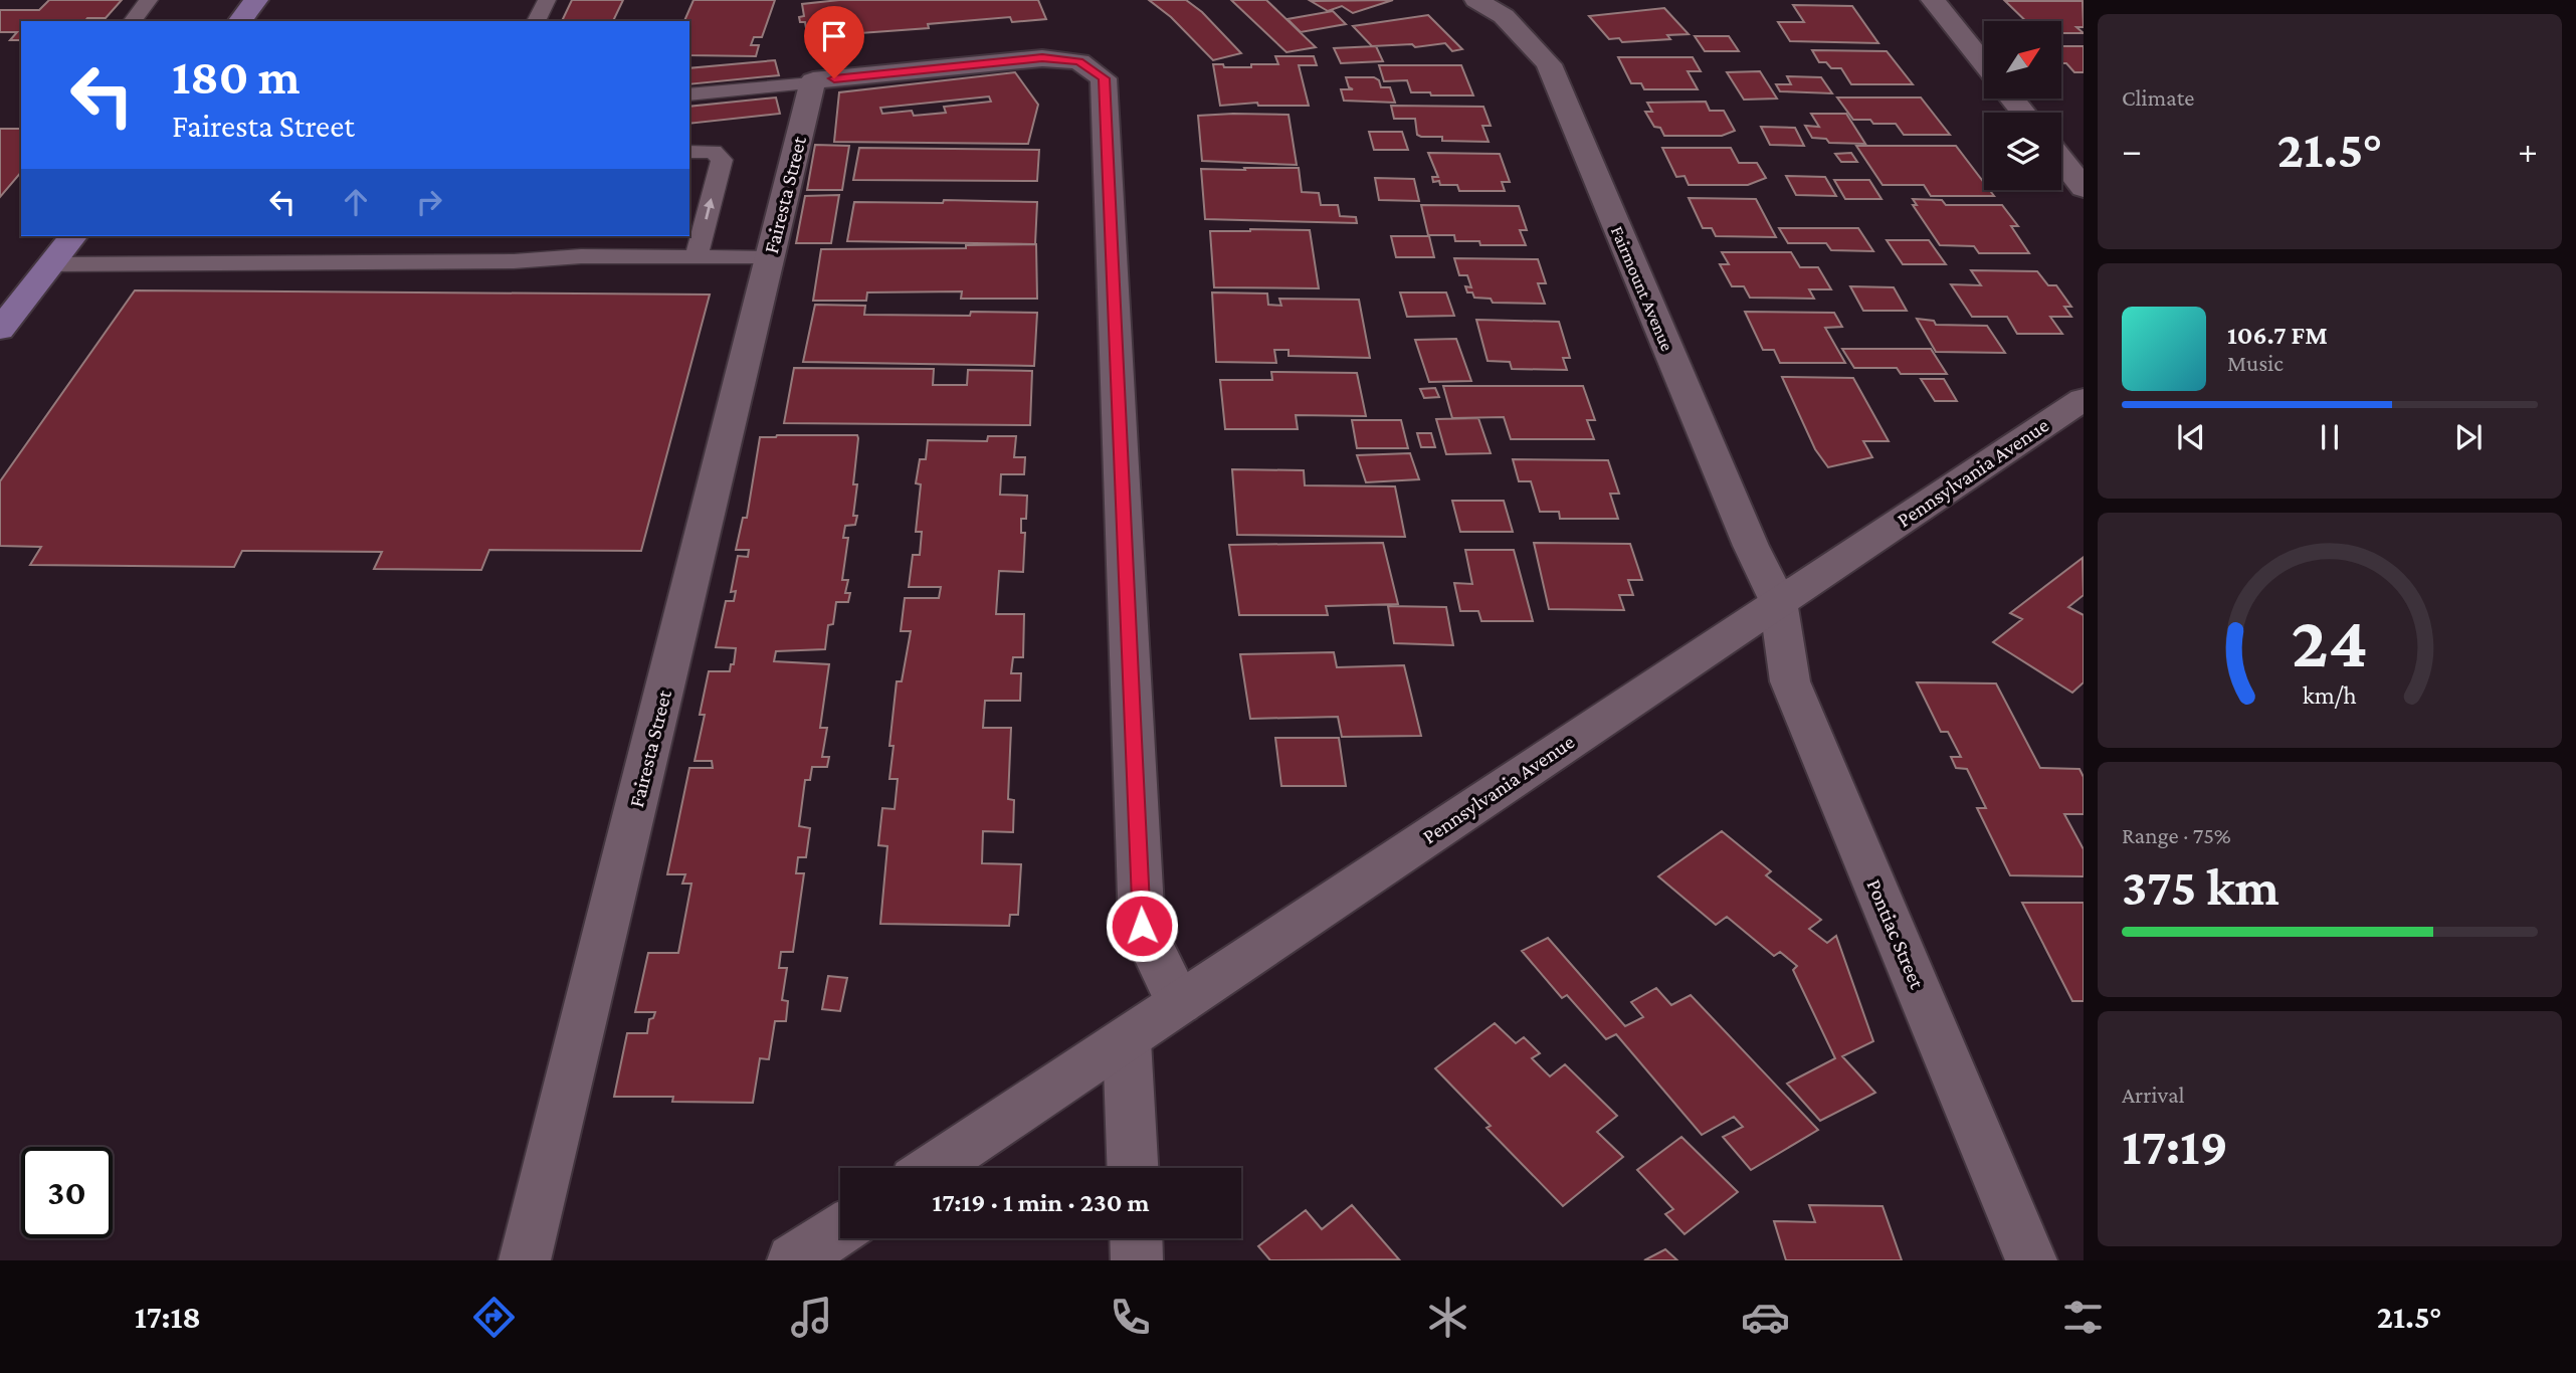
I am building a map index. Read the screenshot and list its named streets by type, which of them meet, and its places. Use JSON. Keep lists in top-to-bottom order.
{
  "streets": {
    "street": [
      "Fairesta Street",
      "Fairmount Avenue",
      "Pennsylvania Avenue",
      "Pontiac Street"
    ]
  },
  "crossings": [
    ["Fairmount Avenue", "Pennsylvania Avenue"],
    ["Fairmount Avenue", "Pontiac Street"],
    ["Pennsylvania Avenue", "Pontiac Street"]
  ],
  "north": "top right",
  "page": {
    "tile": [
      "Climate",
      ["Range · 75%", "375 km"],
      ["Arrival", "17:19"]
    ],
    "turn": ["180 m", "Fairesta Street"],
    "heat": ["−", "21.5°", "+"],
    "song": ["106.7 FM", "Music"],
    "limit": "30",
    "trip": "17:19 · 1 min · 230 m",
    "tabs": ["17:18", "21.5°"],
    "gauge": ["24", "km/h"]
  }
}
